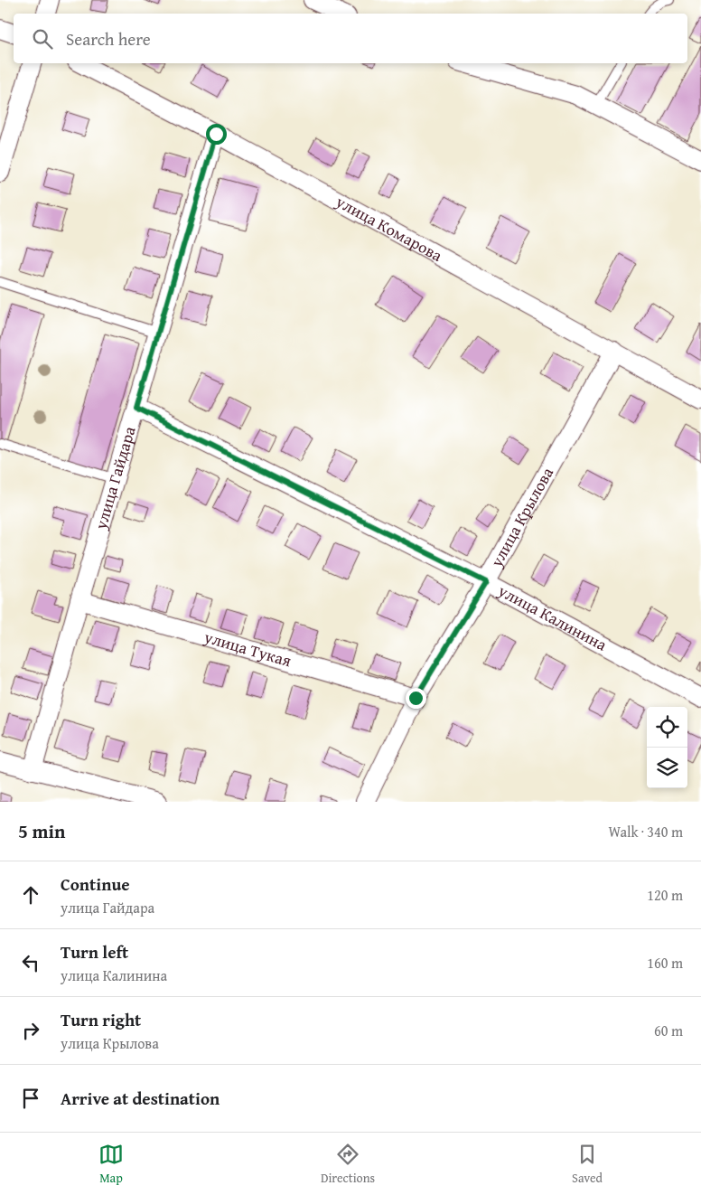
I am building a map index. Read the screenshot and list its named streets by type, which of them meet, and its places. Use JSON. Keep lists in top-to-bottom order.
{
  "streets": {
    "street": [
      "улица Комарова",
      "улица Гайдара",
      "улица Крылова",
      "улица Калинина",
      "улица Тукая"
    ]
  },
  "crossings": [
    ["улица Комарова", "улица Гайдара"],
    ["улица Комарова", "улица Крылова"],
    ["улица Гайдара", "улица Калинина"],
    ["улица Гайдара", "улица Тукая"],
    ["улица Крылова", "улица Калинина"],
    ["улица Крылова", "улица Тукая"]
  ],
  "page": {
    "search": "Search here",
    "heading": ["5 min", "Walk · 340 m"],
    "list": [
      ["Continue", "улица Гайдара", "120 m"],
      ["Turn left", "улица Калинина", "160 m"],
      ["Turn right", "улица Крылова", "60 m"],
      "Arrive at destination"
    ],
    "nav": ["Map", "Directions", "Saved"]
  }
}
